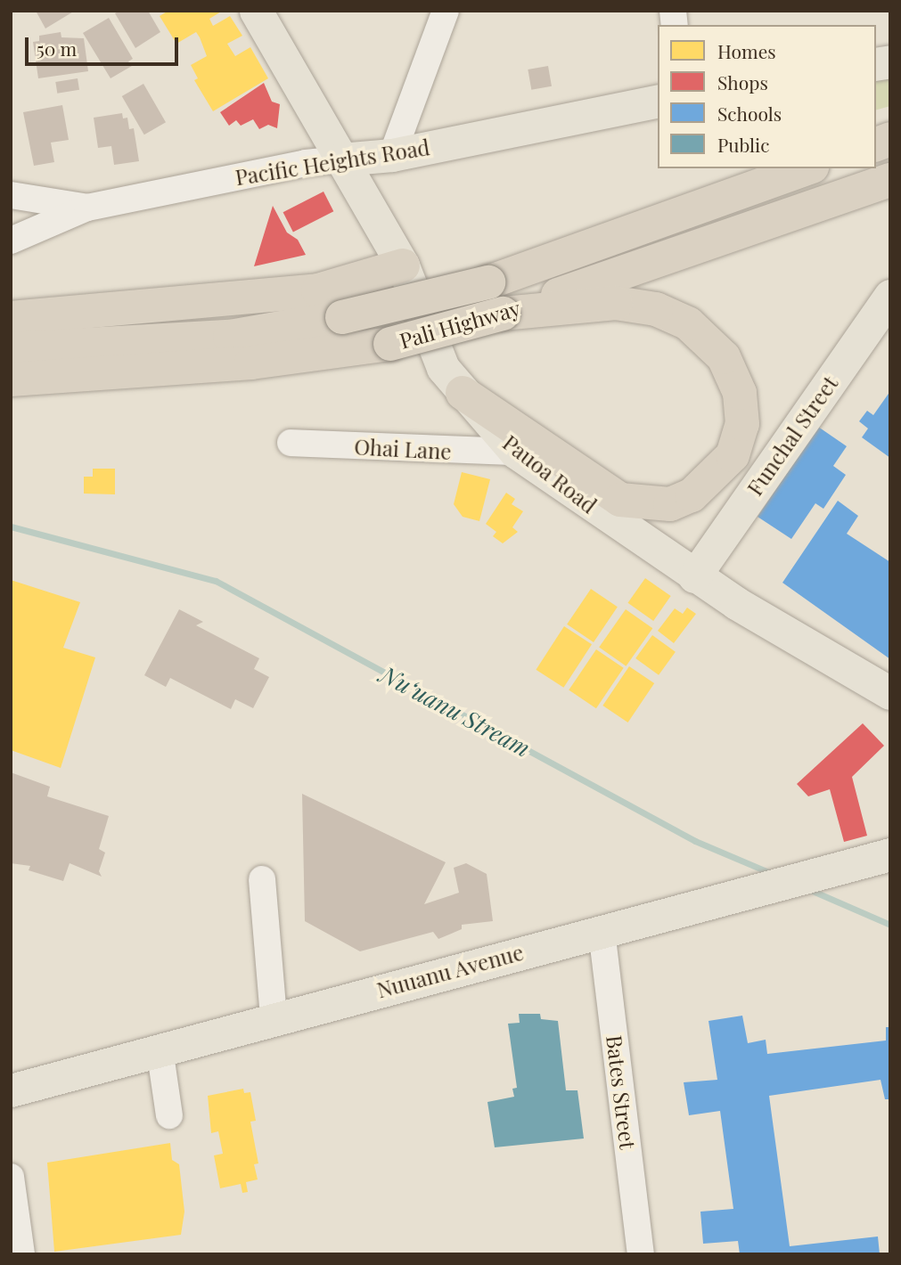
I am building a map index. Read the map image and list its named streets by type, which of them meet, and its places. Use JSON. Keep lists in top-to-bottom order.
{
  "streets": {
    "highway": ["Pali Highway"],
    "main road": [
      "Pacific Heights Road",
      "Funchal Street",
      "Pauoa Road",
      "Nuuanu Avenue"
    ],
    "street": ["Ohai Lane", "Bates Street"]
  },
  "crossings": [
    ["Pacific Heights Road", "Pauoa Road"],
    ["Funchal Street", "Pauoa Road"],
    ["Ohai Lane", "Pauoa Road"],
    ["Nuuanu Avenue", "Bates Street"]
  ],
  "water": ["Nuʻuanu Stream"],
  "legend": [
    "Homes",
    "Shops",
    "Schools",
    "Public"
  ],
  "scale_bar": "50 m"
}
